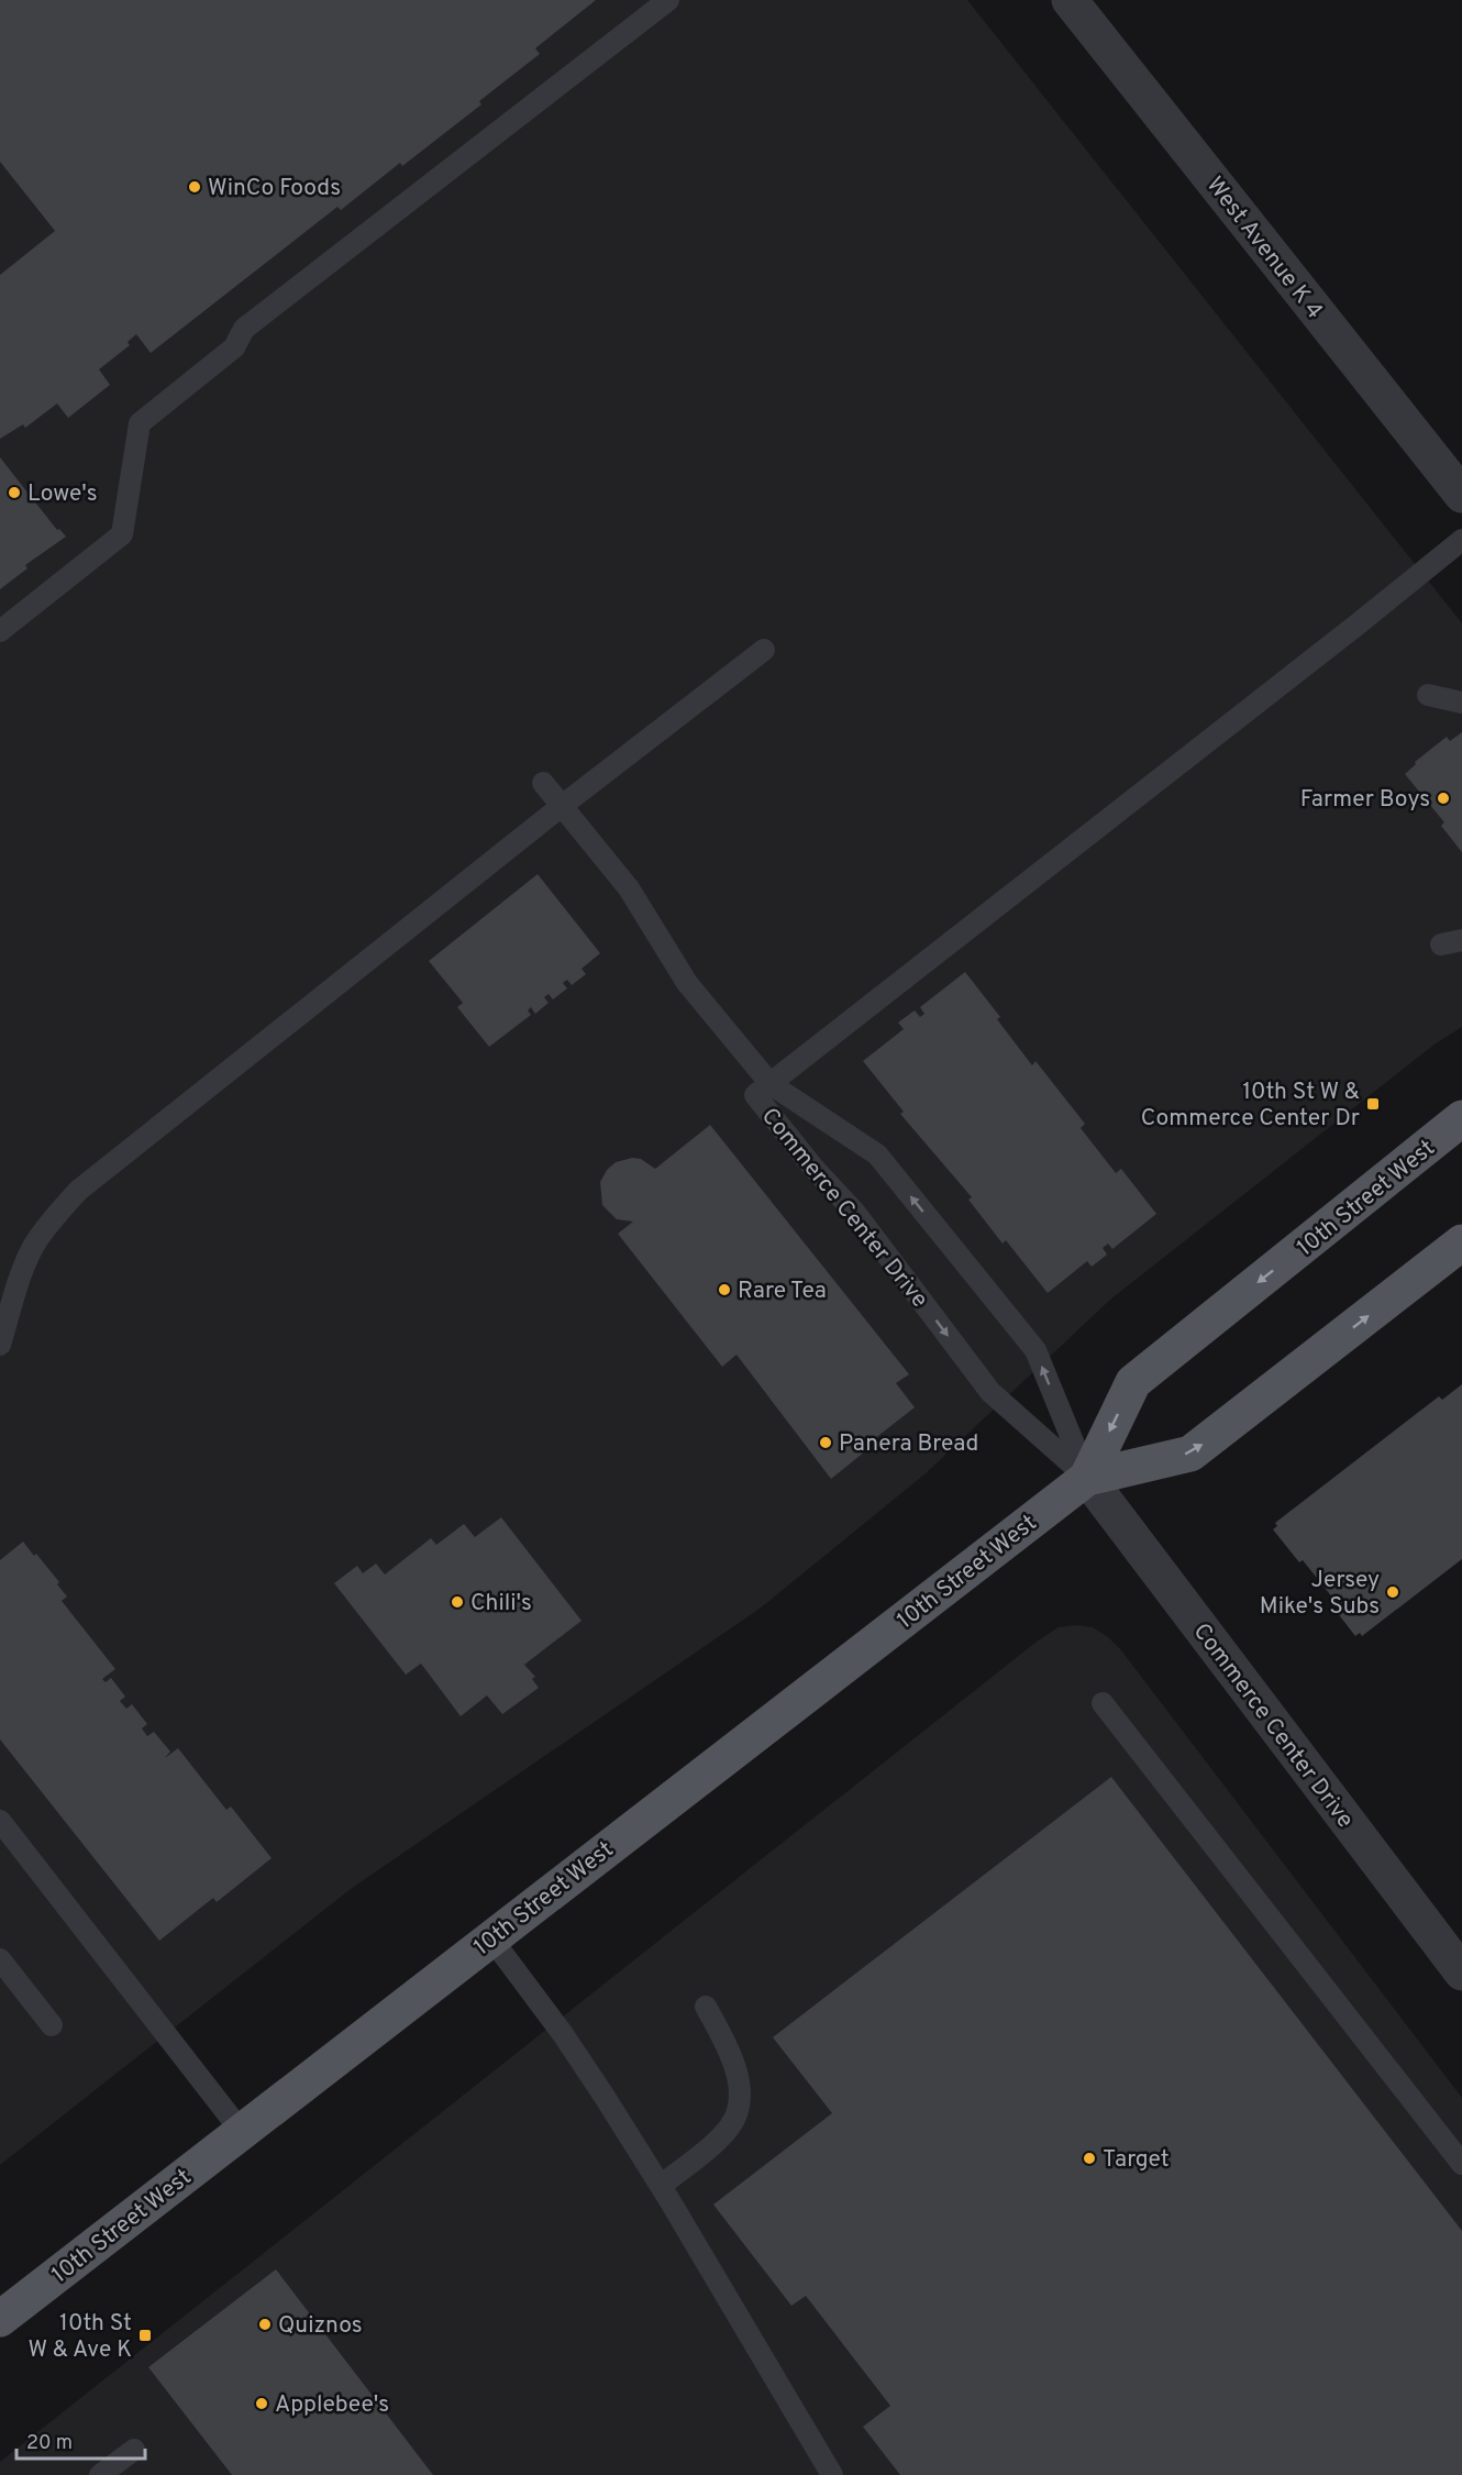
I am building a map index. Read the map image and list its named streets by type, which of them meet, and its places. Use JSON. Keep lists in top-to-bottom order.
{
  "streets": {
    "main road": ["10th Street West"],
    "street": ["West Avenue K 4", "Commerce Center Drive"]
  },
  "crossings": [
    ["10th Street West", "Commerce Center Drive"]
  ],
  "places": {
    "other": [
      "WinCo Foods",
      "Lowe's",
      "Farmer Boys",
      "Rare Tea",
      "Panera Bread",
      "Jersey Mike's Subs",
      "Chili's",
      "Target",
      "Quiznos",
      "Applebee's"
    ],
    "transit": ["10th St W & Commerce Center Dr", "10th St W & Ave K"]
  },
  "scale_bar": "20 m"
}
